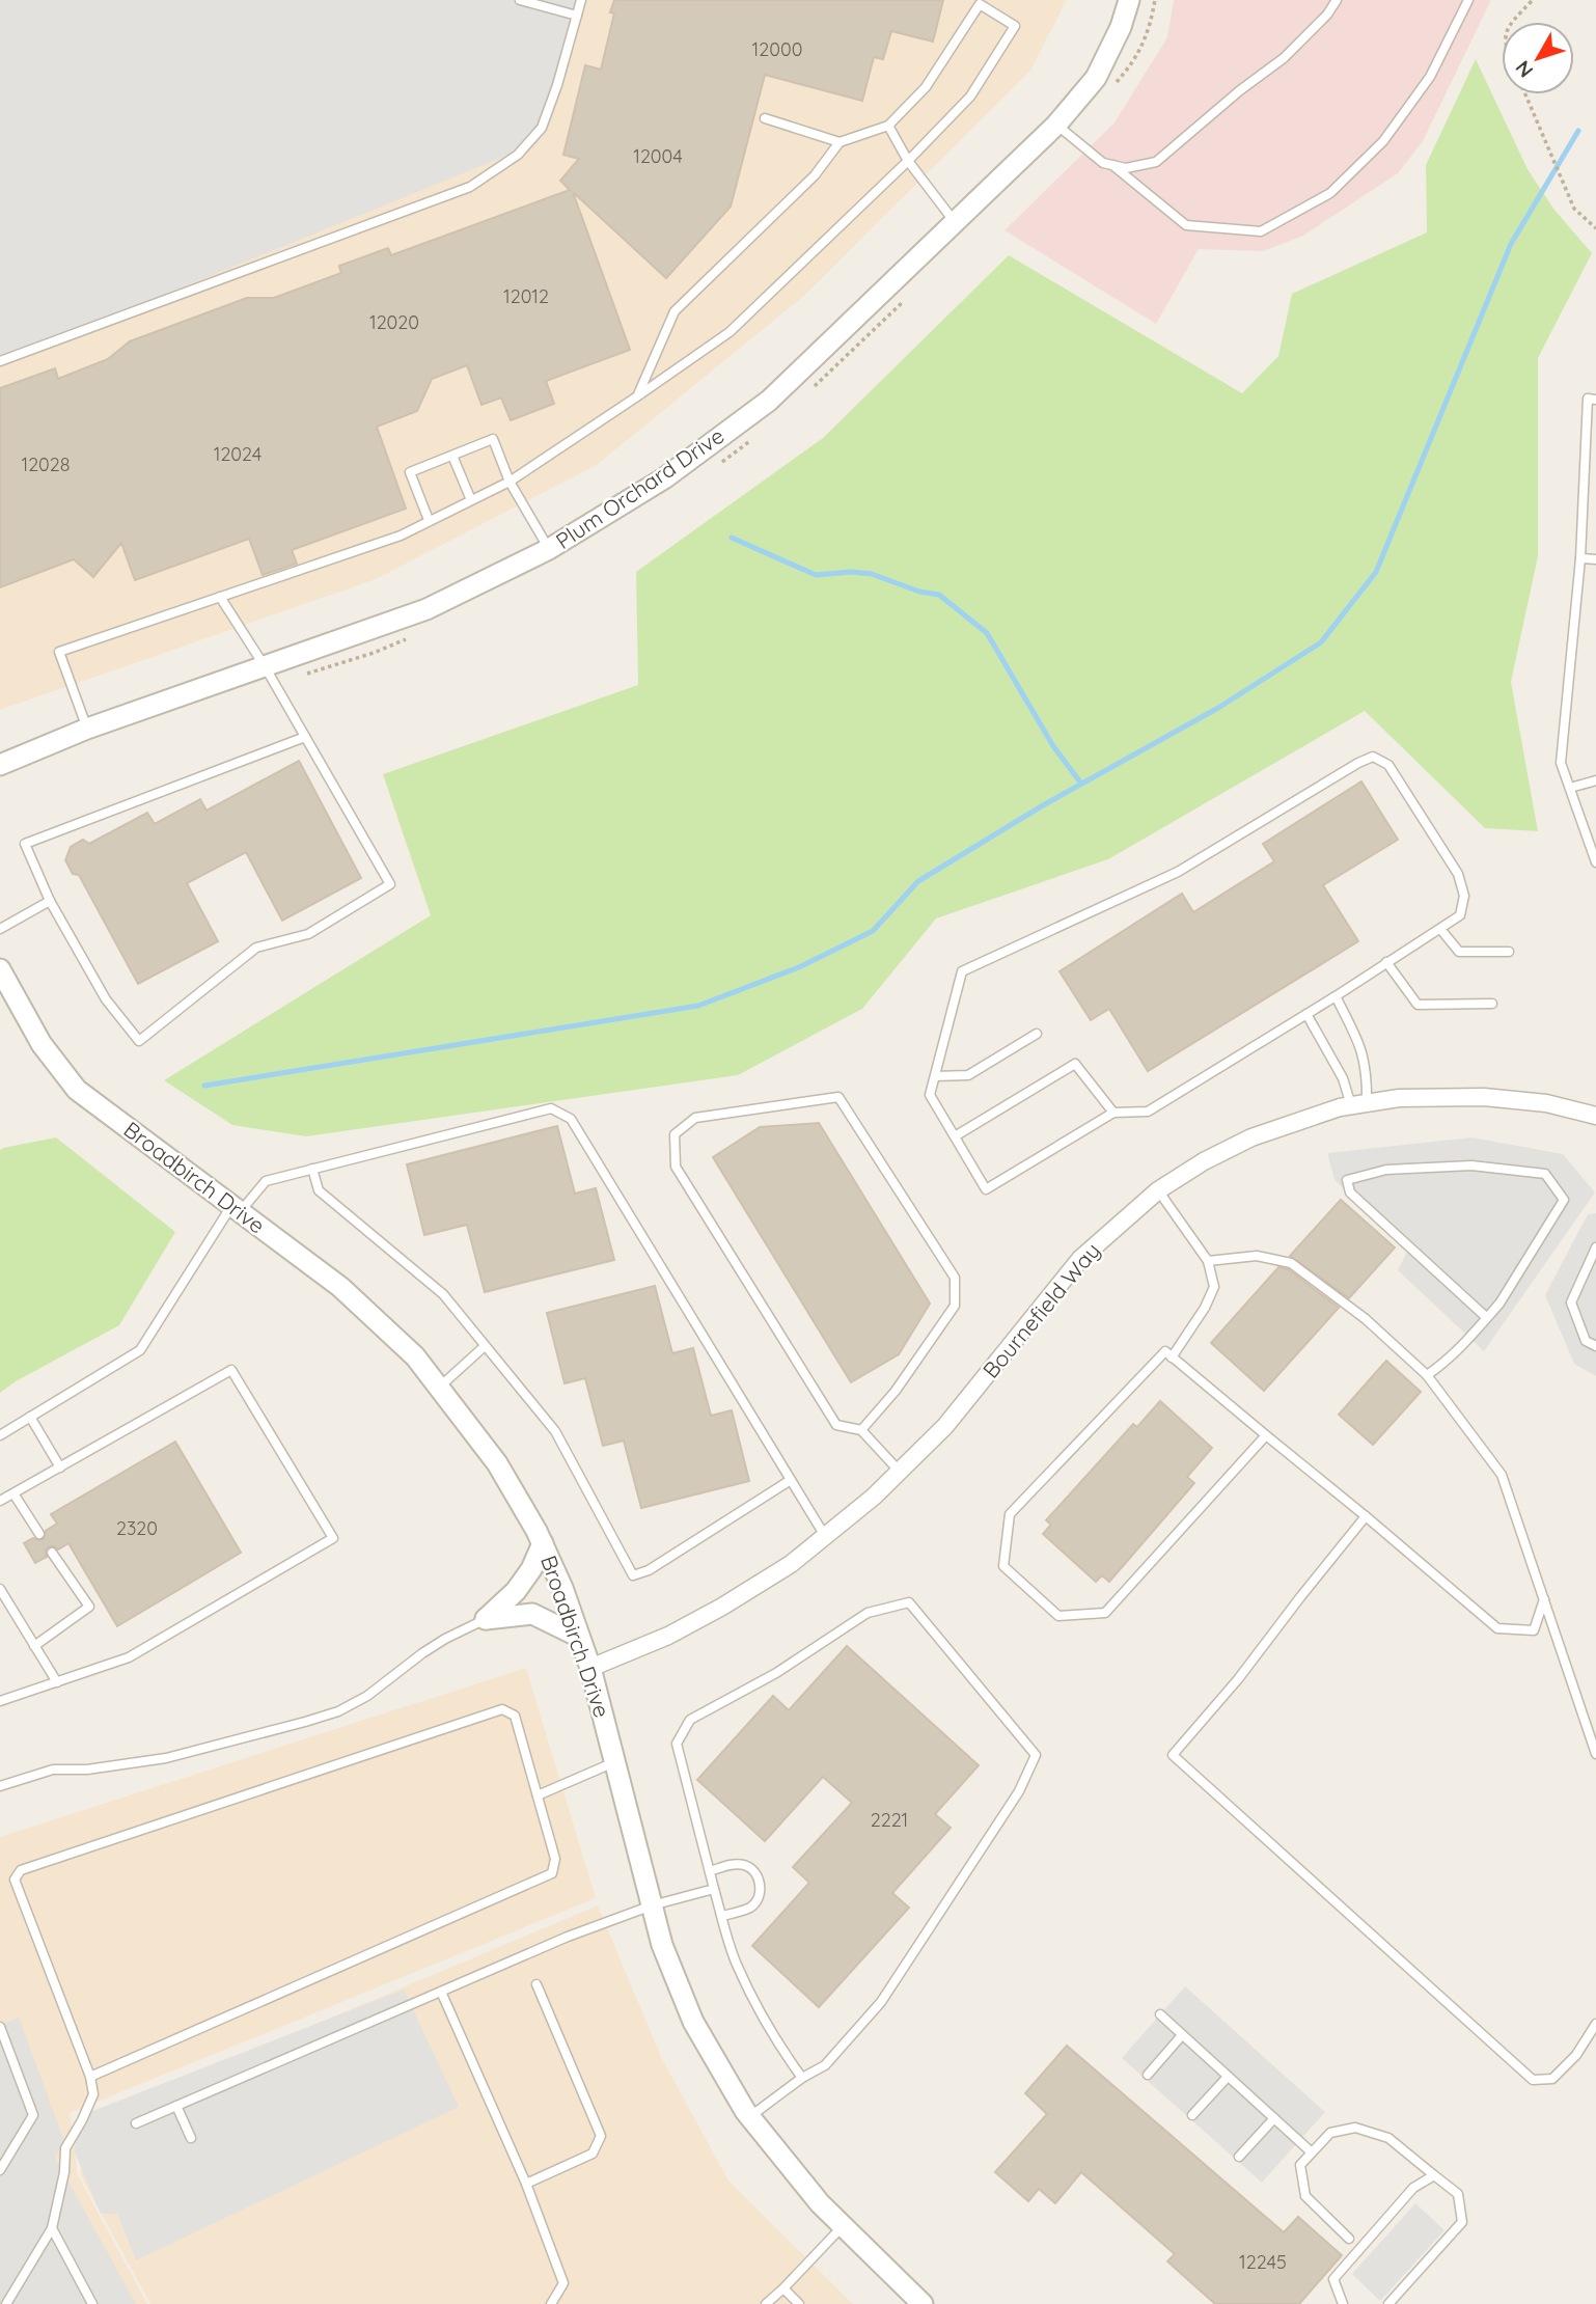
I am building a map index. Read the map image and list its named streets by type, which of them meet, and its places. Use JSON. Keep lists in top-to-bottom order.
{
  "streets": {
    "street": ["Plum Orchard Drive", "Broadbirch Drive", "Bournefield Way"]
  },
  "crossings": [
    ["Broadbirch Drive", "Bournefield Way"]
  ],
  "house_numbers": [
    "12000",
    "12004",
    "12012",
    "12020",
    "12024",
    "12028",
    "2320",
    "2221",
    "12245"
  ],
  "north": "bottom left"
}
